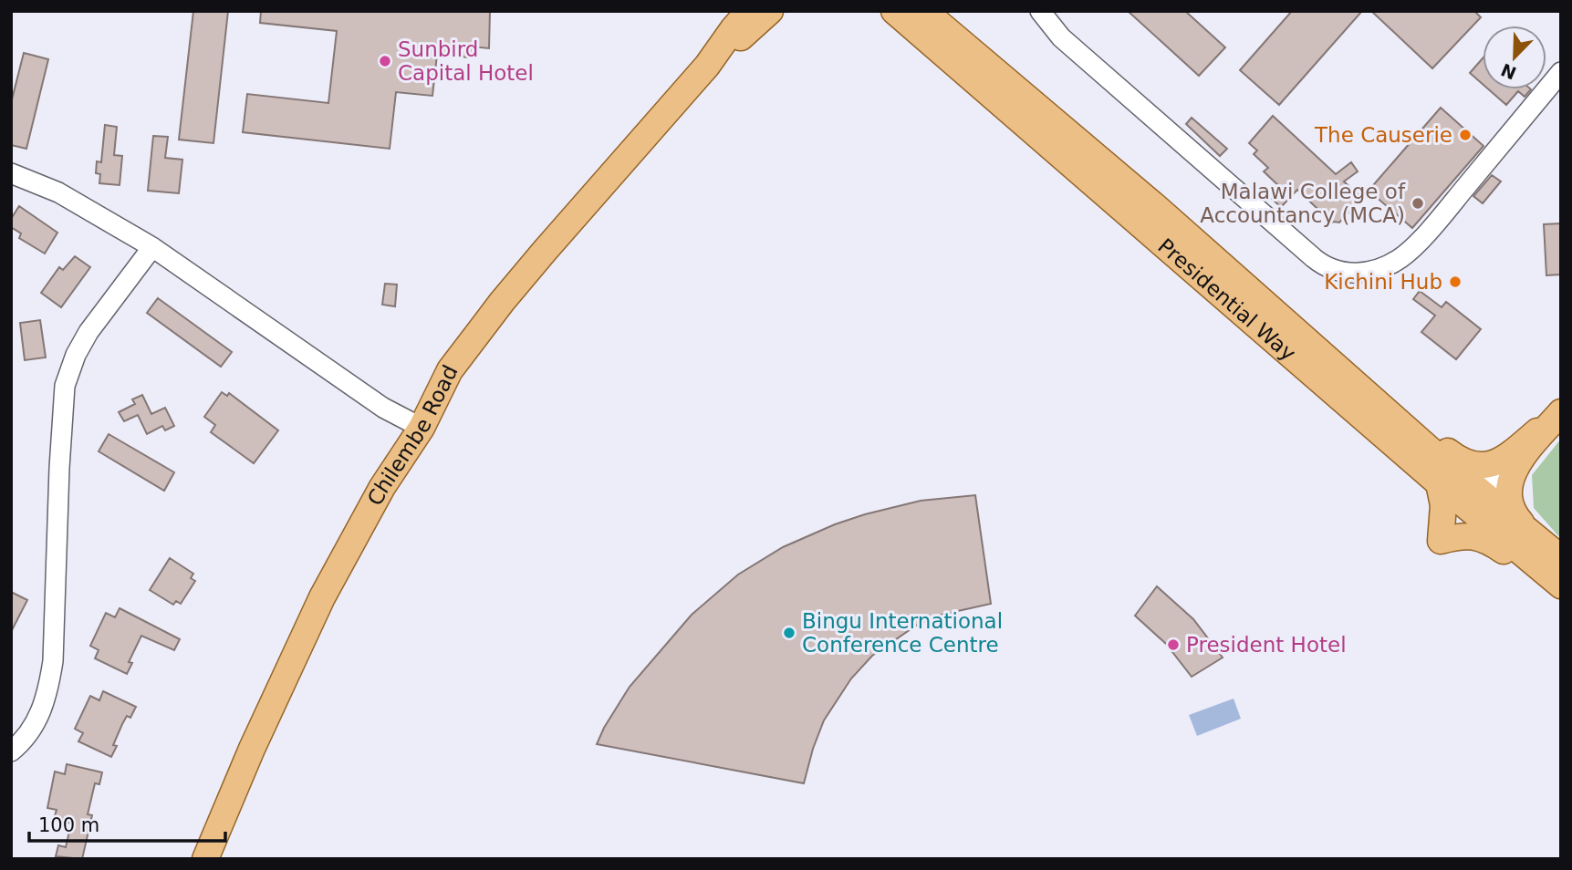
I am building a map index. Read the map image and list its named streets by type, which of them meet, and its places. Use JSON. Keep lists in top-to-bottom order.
{
  "streets": {
    "main road": ["Presidential Way", "Chilembe Road"]
  },
  "places": [
    "Sunbird Capital Hotel",
    "The Causerie",
    "Malawi College of Accountancy (MCA)",
    "Kichini Hub",
    "Bingu International Conference Centre",
    "President Hotel"
  ],
  "scale_bar": "100 m",
  "north": "bottom left"
}
